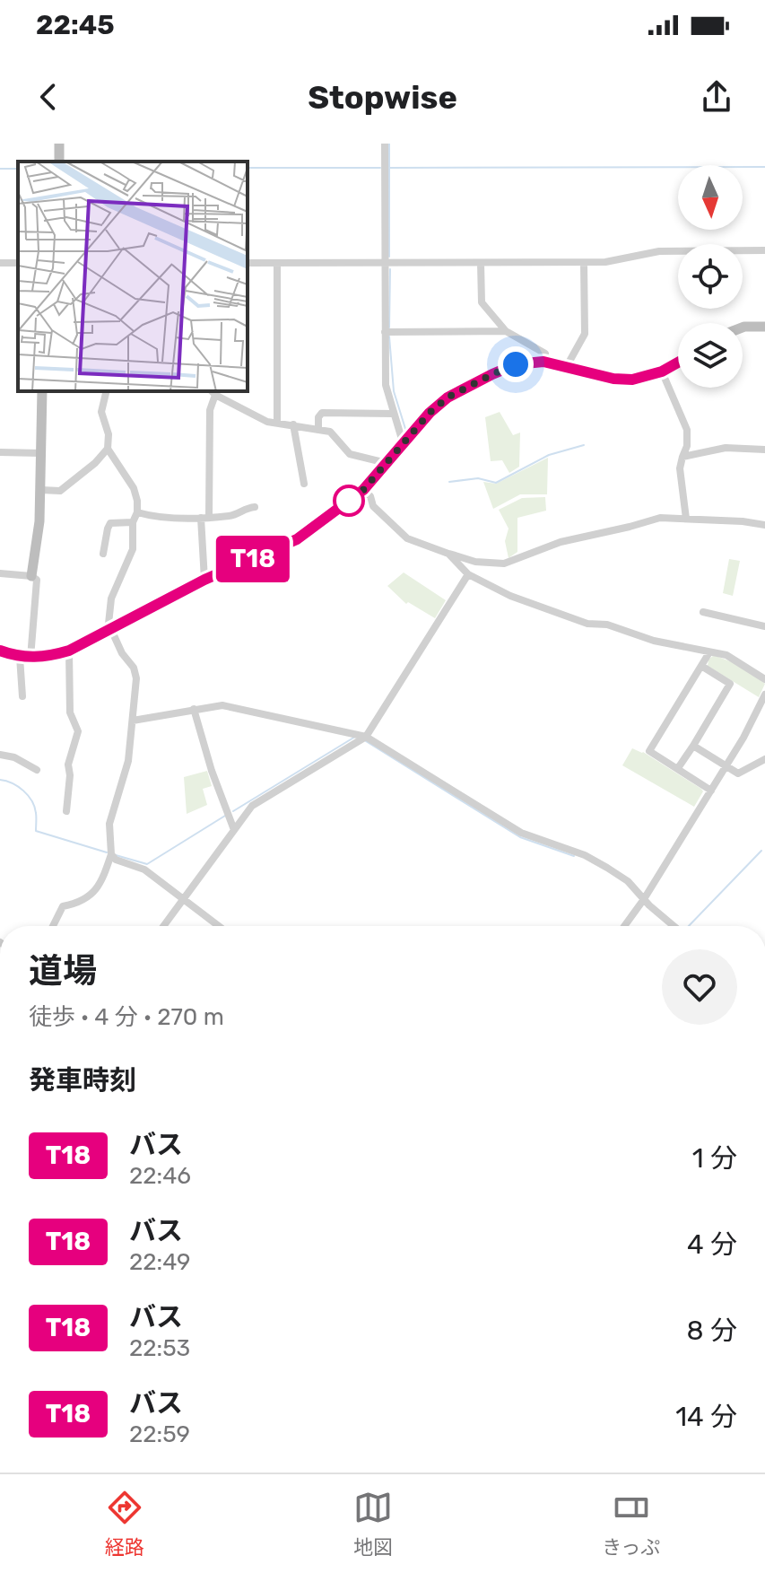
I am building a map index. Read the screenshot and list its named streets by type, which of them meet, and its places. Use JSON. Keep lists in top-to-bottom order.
{
  "lines": ["bus line T18"],
  "north": "bottom",
  "page": {
    "status": "22:45",
    "header": "Stopwise",
    "on_map": "T18",
    "heading": [
      ["道場", "徒歩 · 4 分 · 270 m"],
      "発車時刻"
    ],
    "list": [
      {
        "mark": "T18",
        "name": "バス",
        "note": "22:46",
        "value": "1 分"
      },
      {
        "mark": "T18",
        "name": "バス",
        "note": "22:49",
        "value": "4 分"
      },
      {
        "mark": "T18",
        "name": "バス",
        "note": "22:53",
        "value": "8 分"
      },
      {
        "mark": "T18",
        "name": "バス",
        "note": "22:59",
        "value": "14 分"
      }
    ],
    "tabs": ["経路", "地図", "きっぷ"]
  }
}
